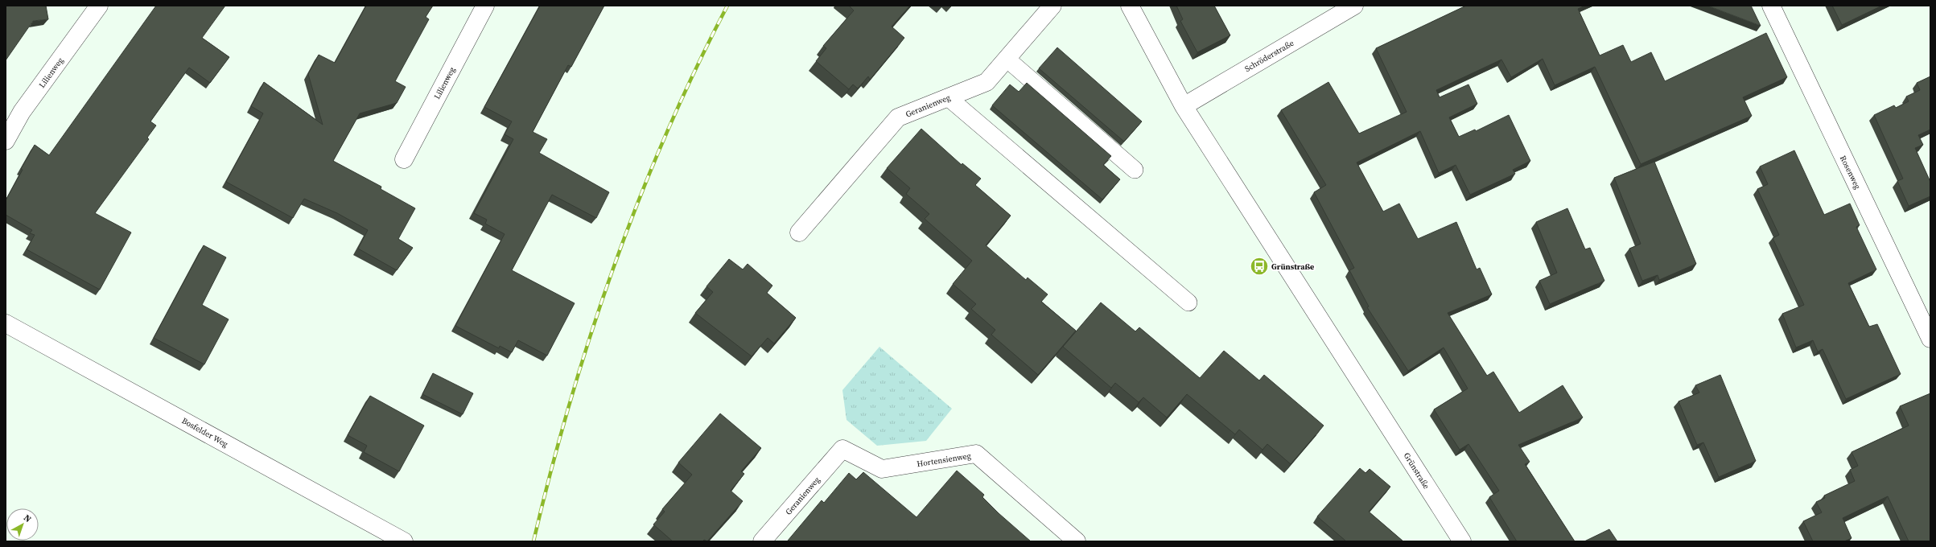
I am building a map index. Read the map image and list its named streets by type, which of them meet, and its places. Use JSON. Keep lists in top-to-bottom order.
{
  "streets": {
    "street": [
      "Schröderstraße",
      "Lilienweg",
      "Geranienweg",
      "Rosenweg",
      "Bosfelder Weg",
      "Hortensienweg",
      "Grünstraße"
    ]
  },
  "crossings": [
    ["Schröderstraße", "Grünstraße"],
    ["Geranienweg", "Hortensienweg"]
  ],
  "places": {
    "bus stop": ["Grünstraße"]
  },
  "north": "top right"
}
